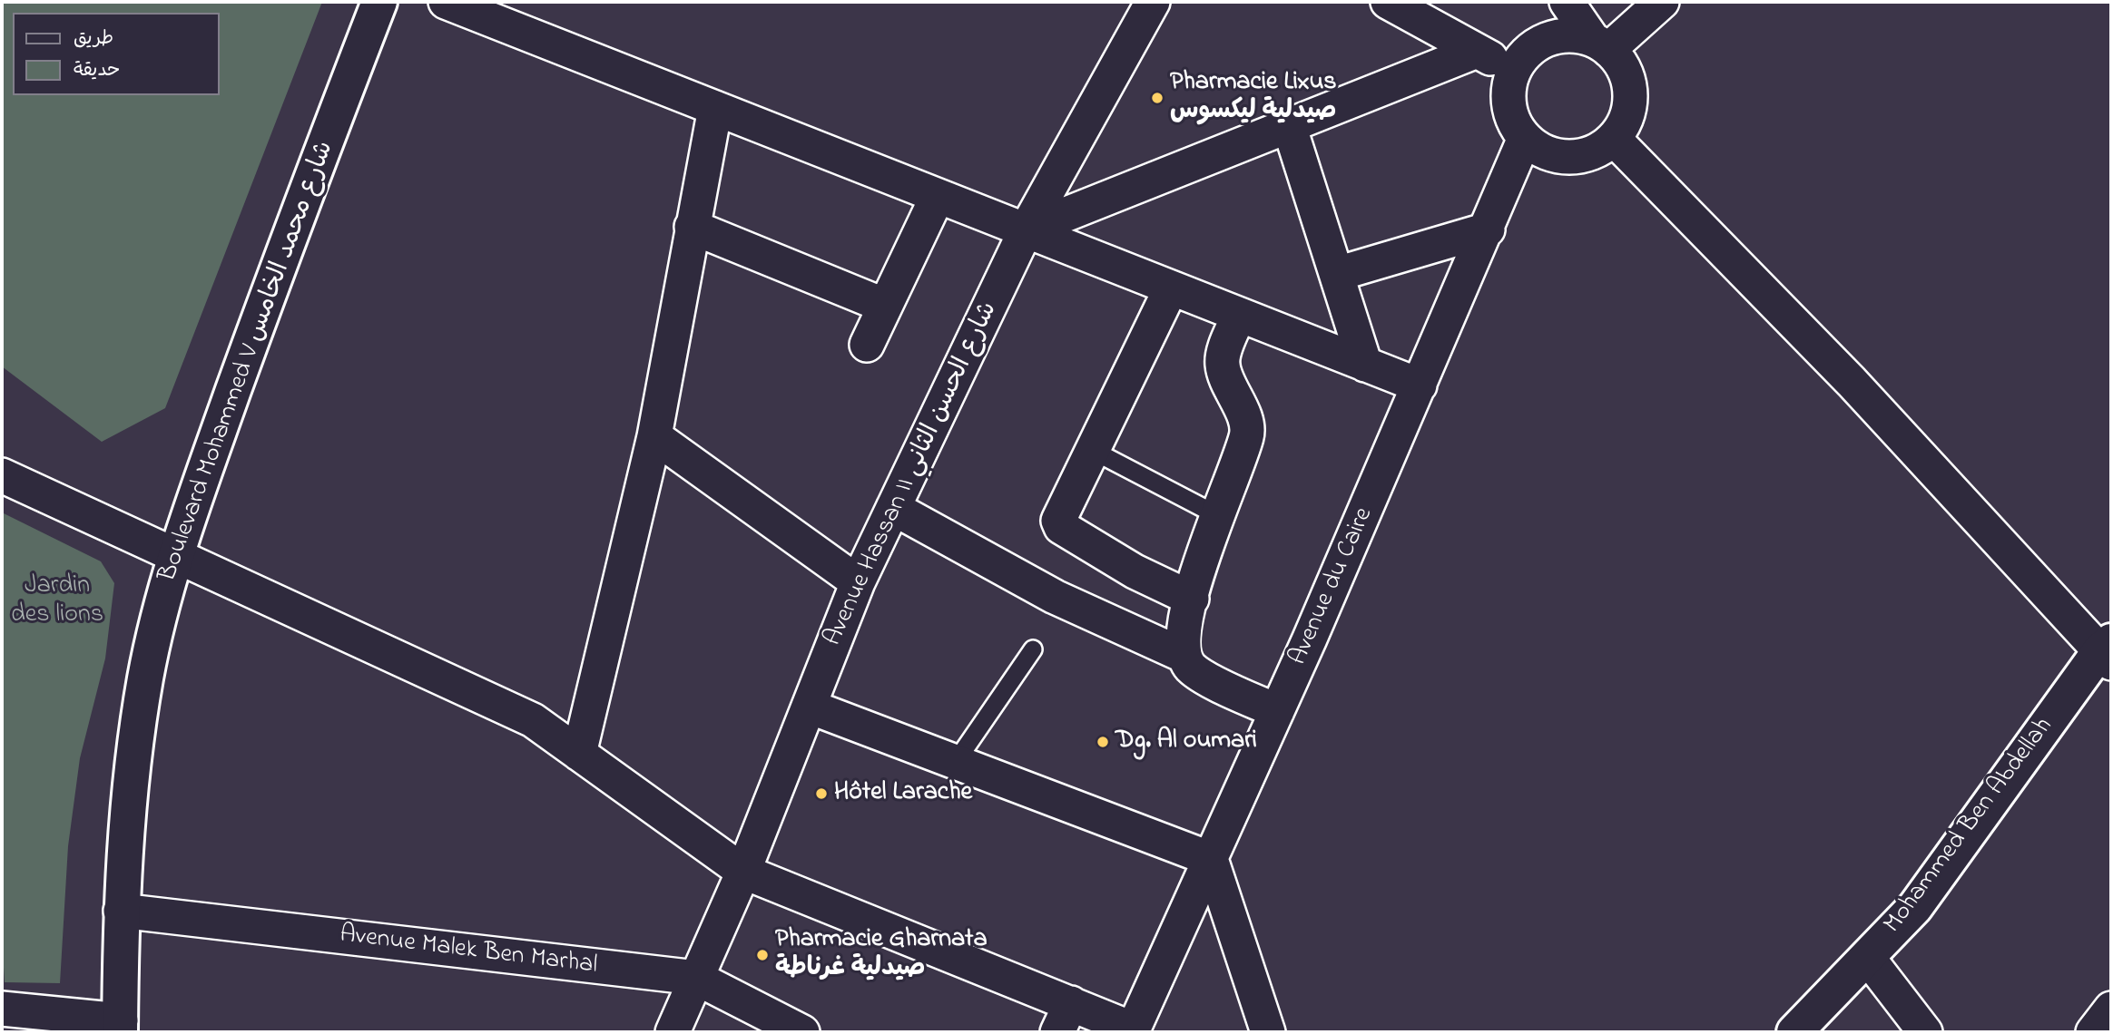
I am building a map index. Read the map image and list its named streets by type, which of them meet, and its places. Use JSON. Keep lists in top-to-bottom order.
{
  "streets": {
    "street": [
      "Boulevard Mohammed V شارع محمد الخامس",
      "Avenue Hassan II شارع الحسن الثاني",
      "Avenue du Caire",
      "Mohammed Ben Abdellah",
      "Avenue Malek Ben Marhal"
    ]
  },
  "crossings": [
    ["Boulevard Mohammed V شارع محمد الخامس", "Avenue Malek Ben Marhal"],
    ["Avenue Hassan II شارع الحسن الثاني", "Avenue Malek Ben Marhal"]
  ],
  "parks": ["Jardin des lions"],
  "places": [
    "Pharmacie Lixus صيدلية ليكسوس",
    "Dg. Al oumari",
    "Hôtel Larache",
    "Pharmacie Gharnata صيدلية غرناطة"
  ],
  "legend": ["طريق", "حديقة"]
}
